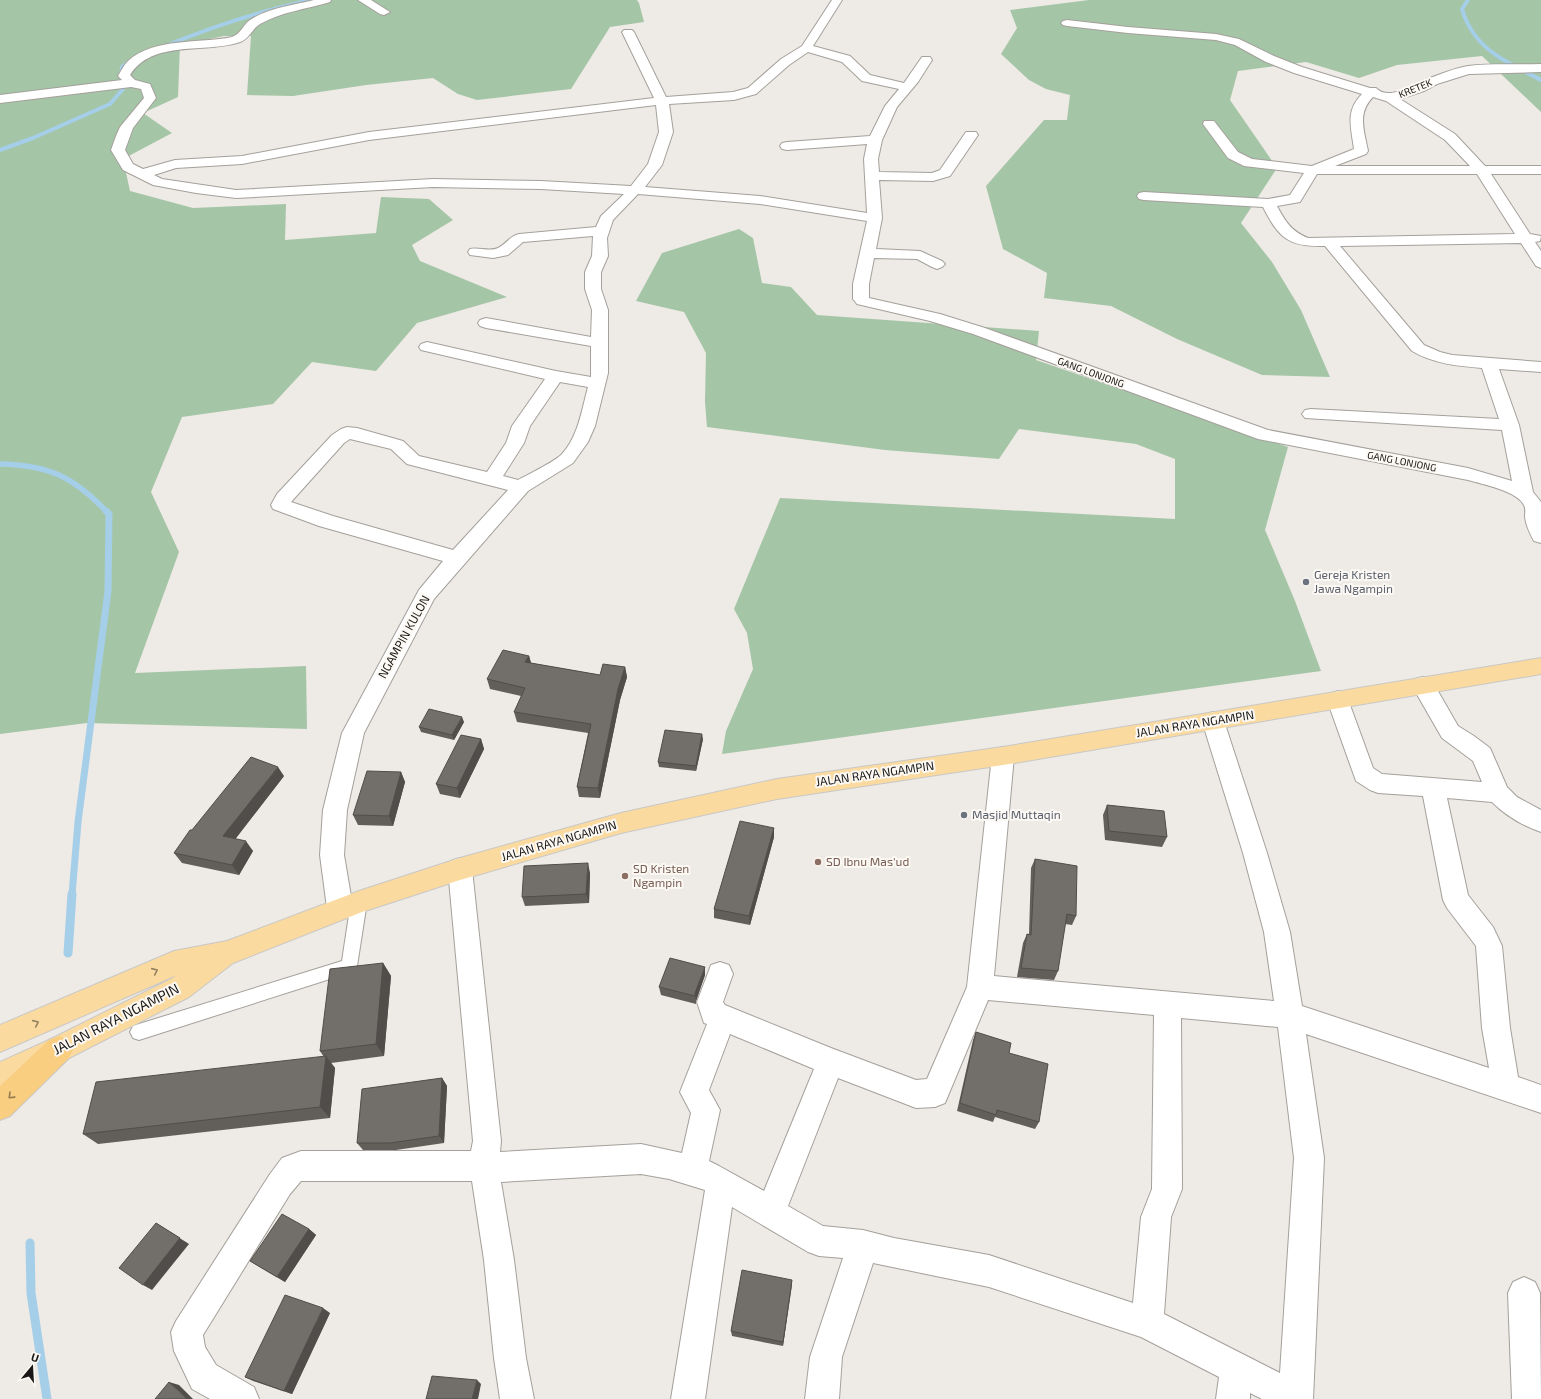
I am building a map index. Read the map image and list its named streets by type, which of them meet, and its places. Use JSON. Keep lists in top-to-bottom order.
{
  "streets": {
    "main road": ["JALAN RAYA NGAMPIN"],
    "street": ["KRETEK", "GANG LONJONG", "NGAMPIN KULON"]
  },
  "crossings": [
    ["NGAMPIN KULON", "JALAN RAYA NGAMPIN"]
  ],
  "places": [
    "Gereja Kristen Jawa Ngampin",
    "Masjid Muttaqin",
    "SD Ibnu Mas'ud",
    "SD Kristen Ngampin"
  ],
  "north": "top"
}
